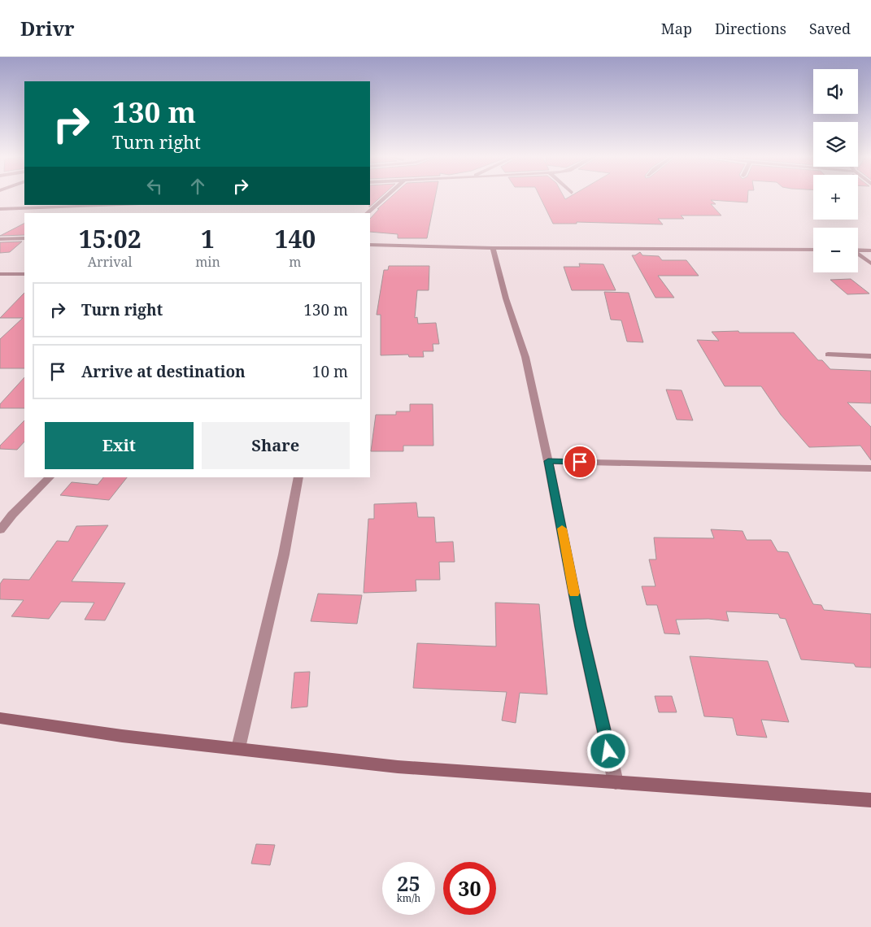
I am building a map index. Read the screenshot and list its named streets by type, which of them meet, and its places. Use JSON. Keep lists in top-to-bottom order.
{
  "page": {
    "header": "Drivr",
    "nav": ["Map", "Directions", "Saved"],
    "map_buttons": ["+", "−"],
    "turn": ["130 m", "Turn right"],
    "eta": [
      "15:02",
      "Arrival",
      "1",
      "min",
      "140",
      "m"
    ],
    "list": [
      {
        "name": "Turn right",
        "value": "130 m"
      },
      {
        "name": "Arrive at destination",
        "value": "10 m"
      }
    ],
    "buttons": ["Exit", "Share"],
    "speed": "25 km/h",
    "limit": "30"
  }
}
